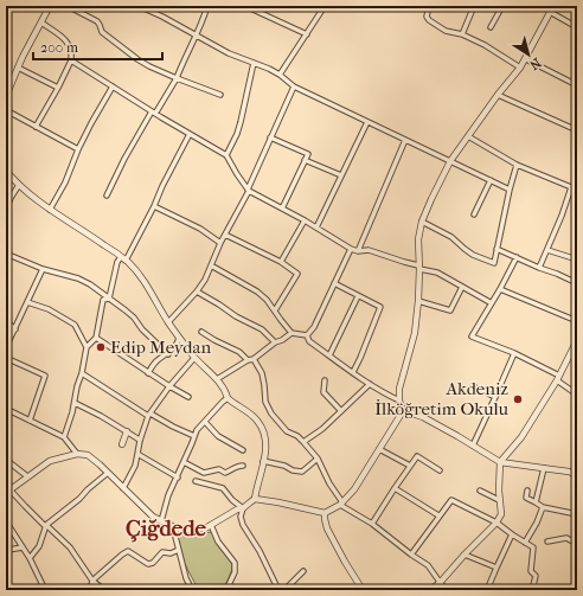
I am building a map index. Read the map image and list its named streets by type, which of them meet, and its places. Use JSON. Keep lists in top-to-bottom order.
{
  "districts": ["Çiğdede"],
  "places": ["Edip Meydan", "Akdeniz İlköğretim Okulu"],
  "scale_bar": "200 m",
  "north": "bottom right"
}
